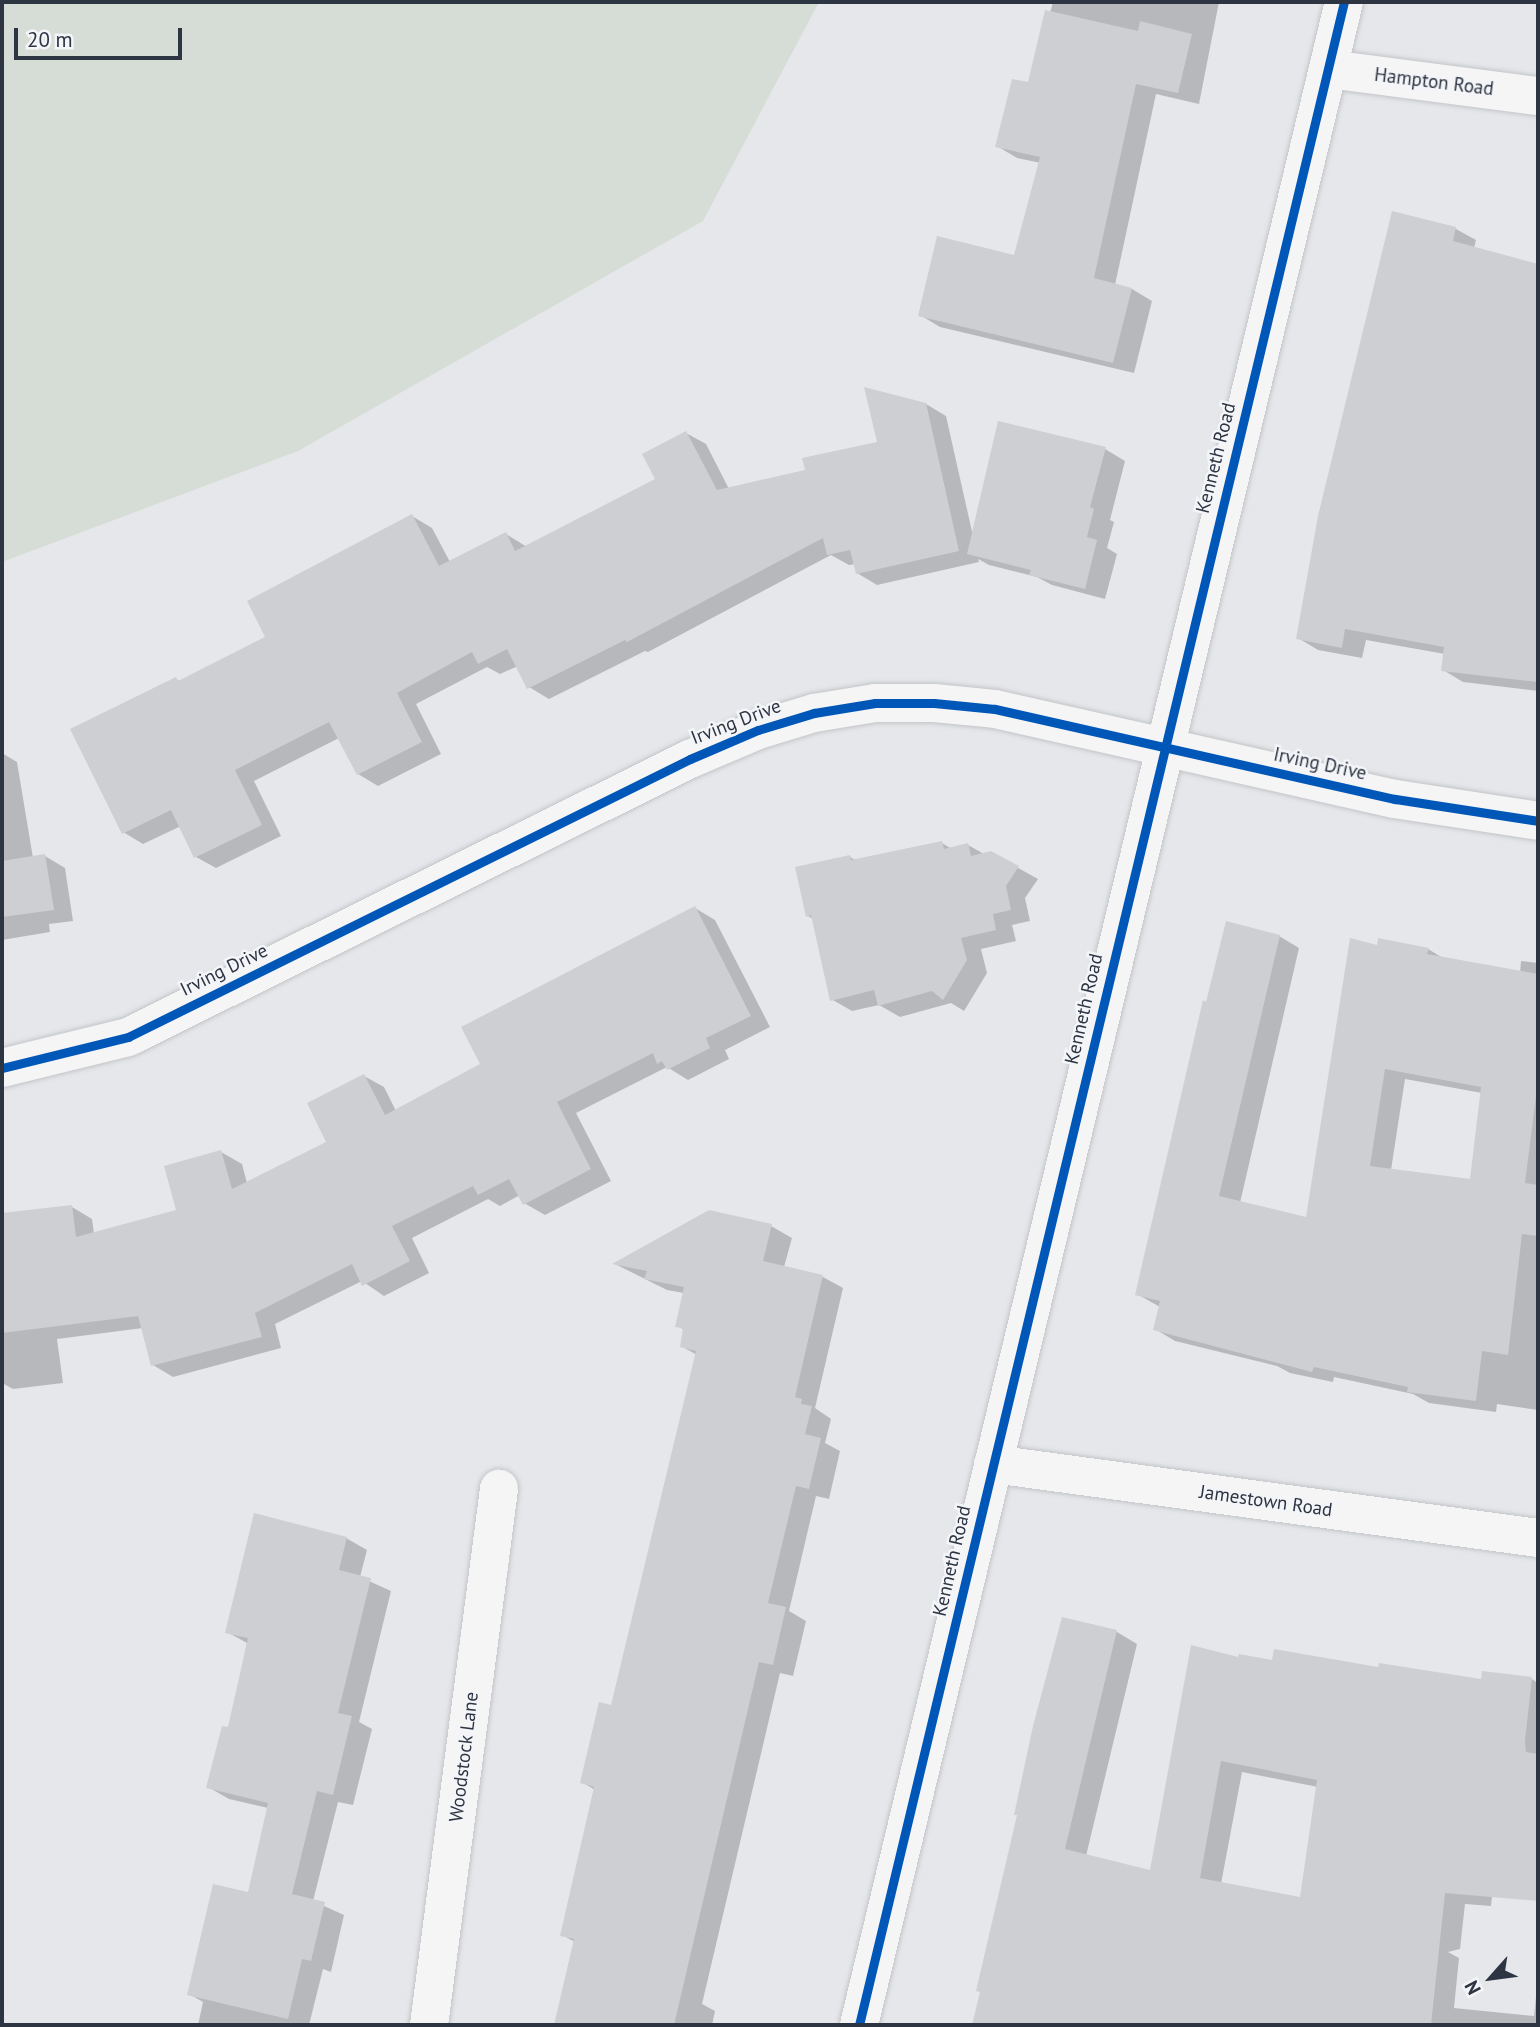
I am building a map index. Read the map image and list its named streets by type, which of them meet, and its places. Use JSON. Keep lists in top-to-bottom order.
{
  "streets": {
    "street": [
      "Hampton Road",
      "Kenneth Road",
      "Irving Drive",
      "Jamestown Road",
      "Woodstock Lane"
    ]
  },
  "crossings": [
    ["Hampton Road", "Kenneth Road"],
    ["Kenneth Road", "Irving Drive"],
    ["Kenneth Road", "Jamestown Road"]
  ],
  "scale_bar": "20 m",
  "north": "bottom left"
}
